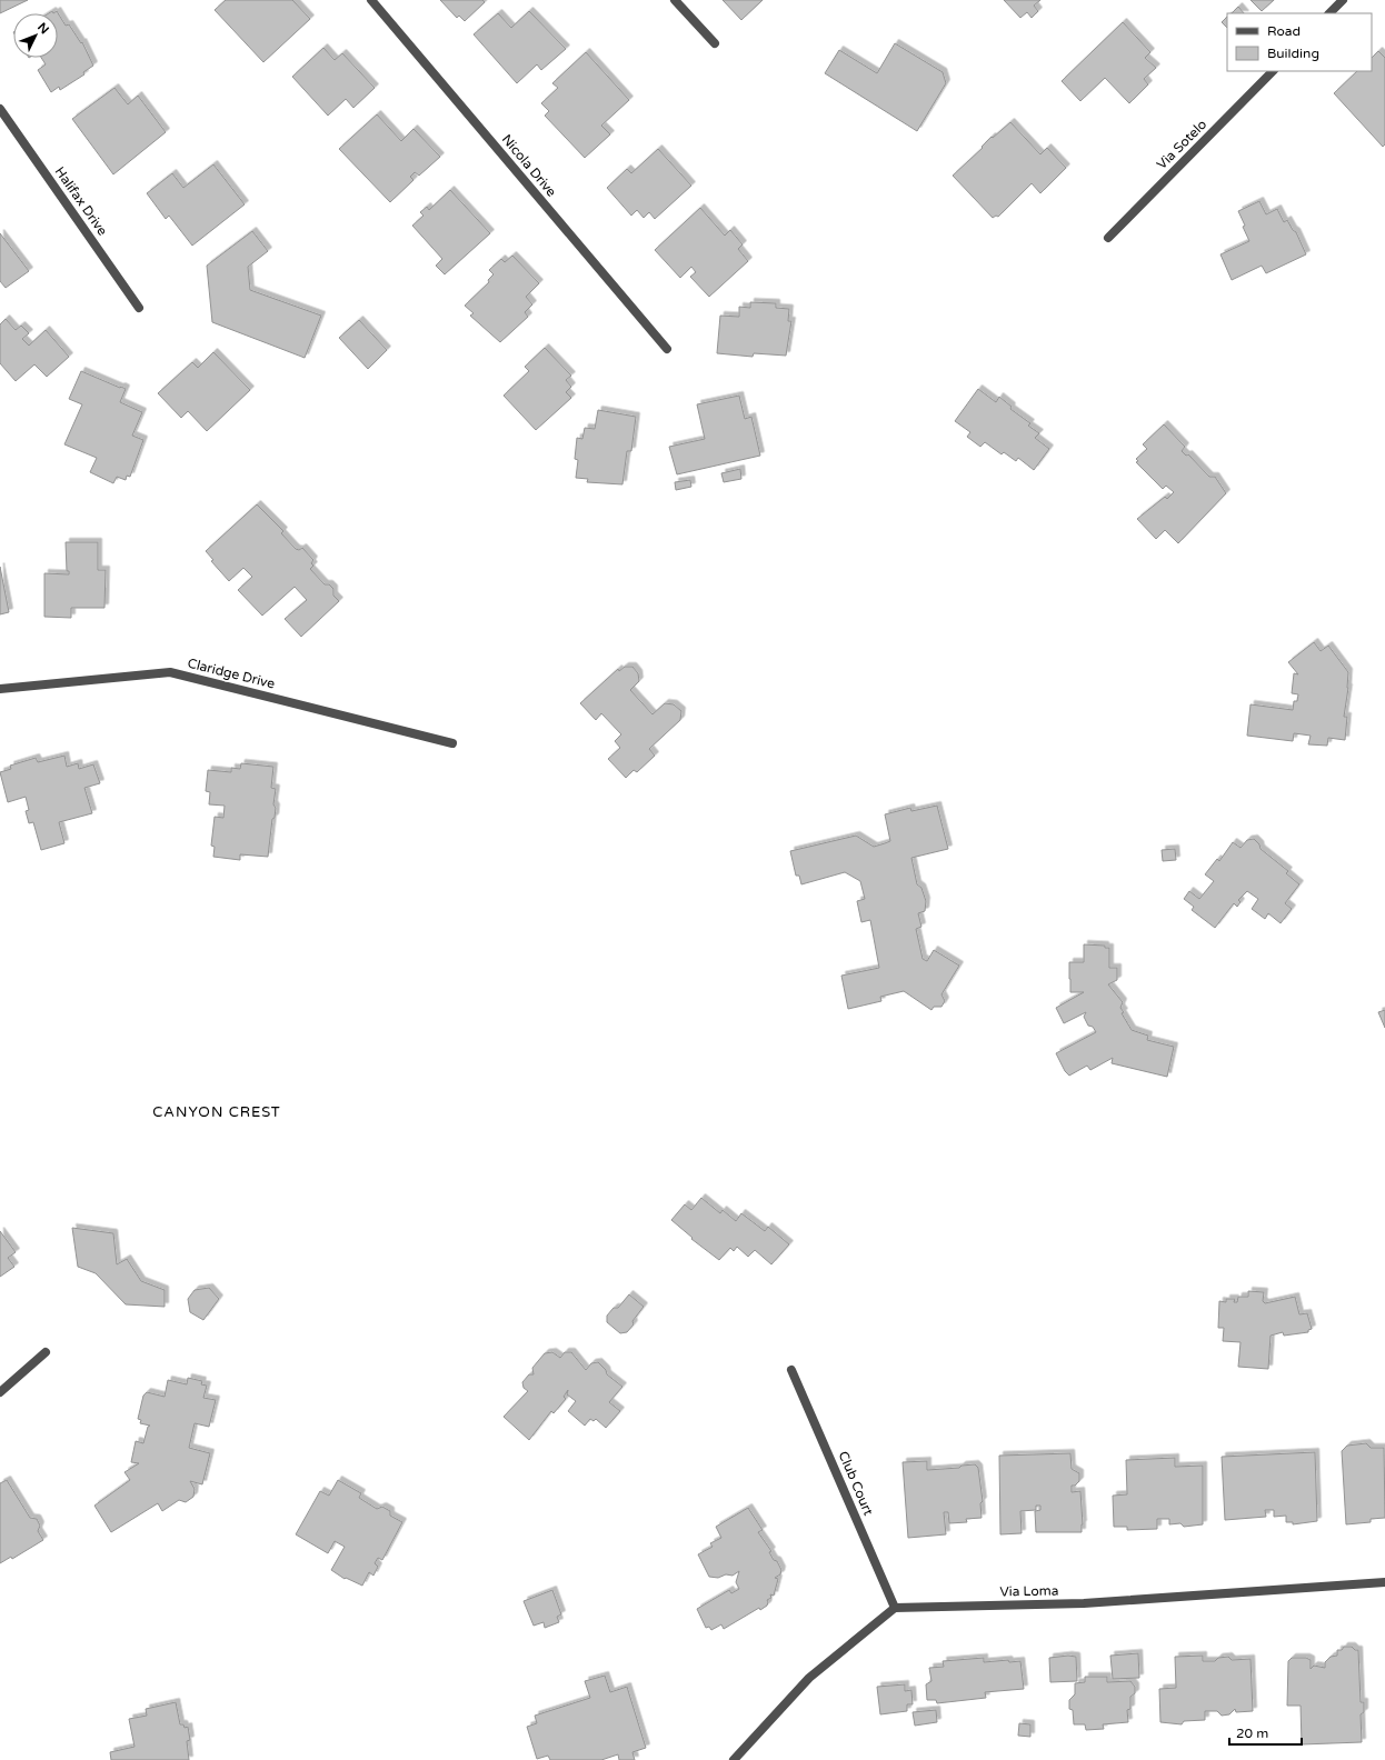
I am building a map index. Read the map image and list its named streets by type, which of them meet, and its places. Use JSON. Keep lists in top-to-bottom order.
{
  "streets": {
    "street": [
      "Via Sotelo",
      "Nicola Drive",
      "Halifax Drive",
      "Claridge Drive",
      "Club Court",
      "Via Loma"
    ]
  },
  "crossings": [
    ["Club Court", "Via Loma"]
  ],
  "districts": ["CANYON CREST"],
  "legend": ["Road", "Building"],
  "scale_bar": "20 m",
  "north": "top right"
}
